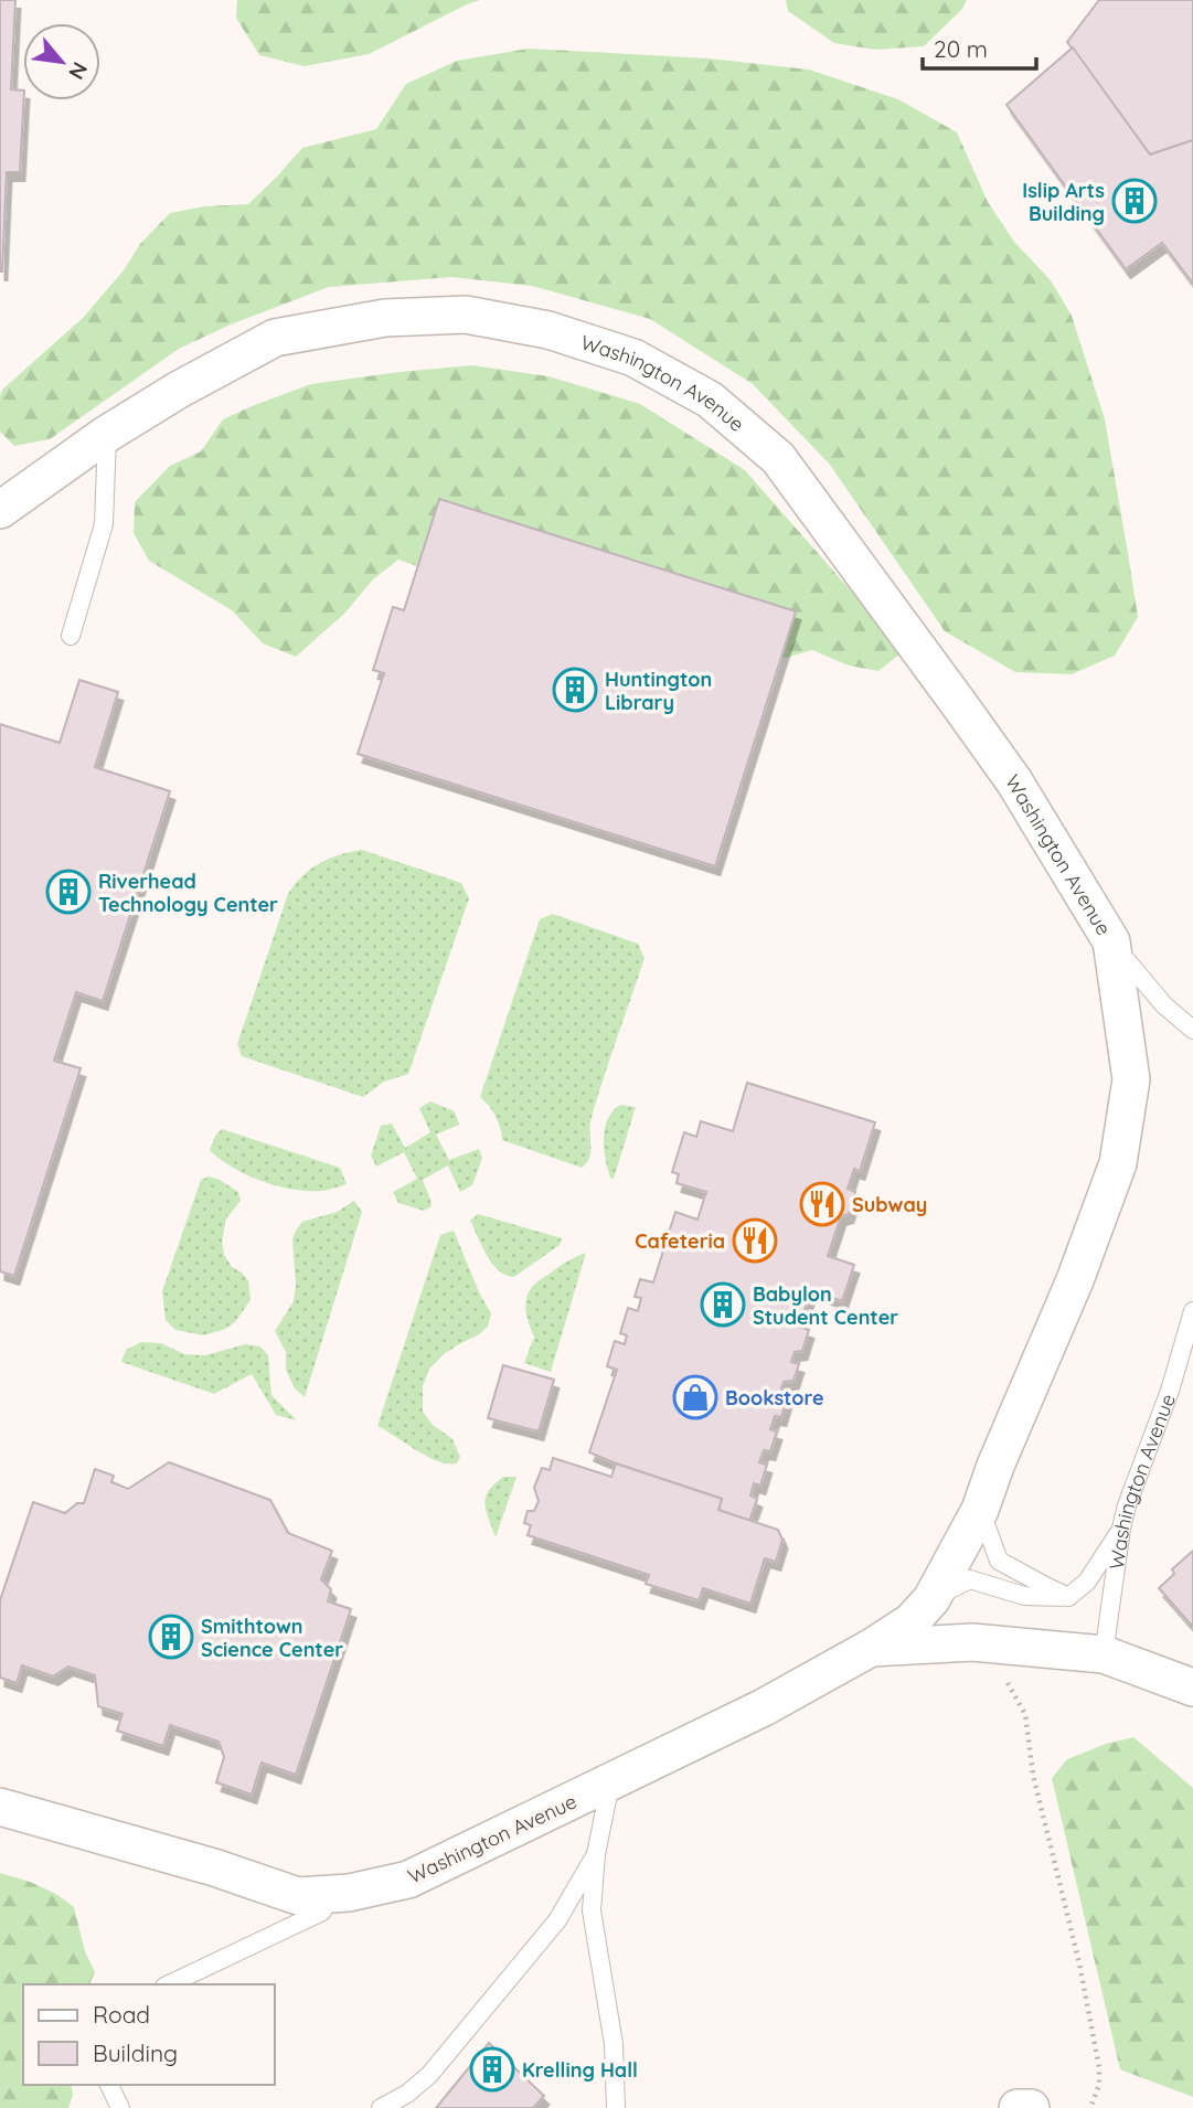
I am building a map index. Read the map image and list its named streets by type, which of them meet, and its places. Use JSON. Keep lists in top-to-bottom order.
{
  "streets": {
    "street": ["Washington Avenue"]
  },
  "places": {
    "building": [
      "Islip Arts Building",
      "Huntington Library",
      "Riverhead Technology Center",
      "Babylon Student Center",
      "Smithtown Science Center",
      "Krelling Hall"
    ],
    "restaurant": ["Subway", "Cafeteria"],
    "shop": ["Bookstore"]
  },
  "legend": ["Road", "Building"],
  "scale_bar": "20 m",
  "north": "bottom right"
}
